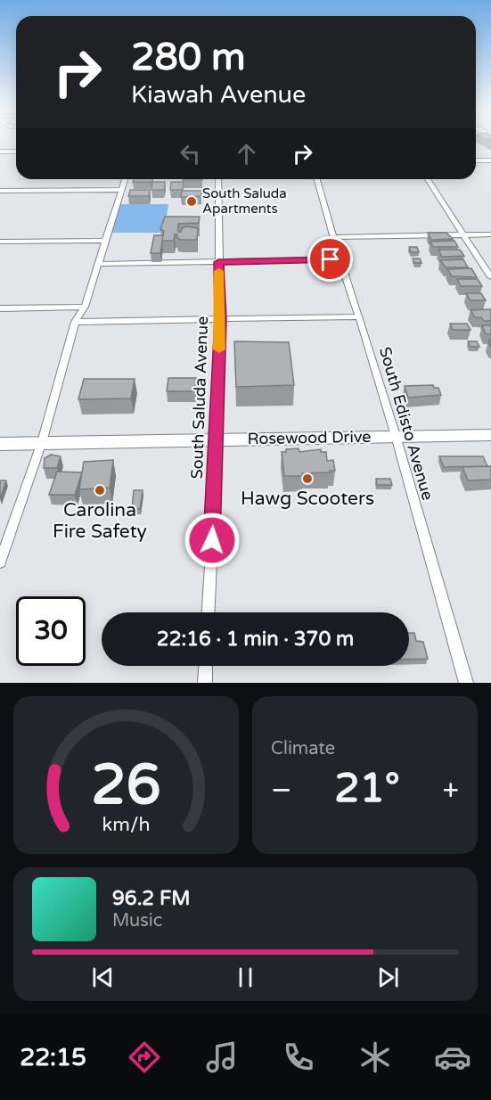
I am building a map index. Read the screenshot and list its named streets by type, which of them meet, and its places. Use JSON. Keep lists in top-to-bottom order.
{
  "streets": {
    "main road": ["Rosewood Drive"],
    "street": ["South Saluda Avenue", "South Edisto Avenue"]
  },
  "crossings": [
    ["South Saluda Avenue", "Rosewood Drive"],
    ["South Edisto Avenue", "Rosewood Drive"]
  ],
  "places": ["South Saluda Apartments", "Hawg Scooters", "Carolina Fire Safety"],
  "page": {
    "turn": ["280 m", "Kiawah Avenue"],
    "limit": "30",
    "trip": "22:16 · 1 min · 370 m",
    "tile": "Climate",
    "heat": ["−", "21°", "+"],
    "song": ["96.2 FM", "Music"],
    "tabs": "22:15",
    "gauge": ["26", "km/h"]
  }
}
